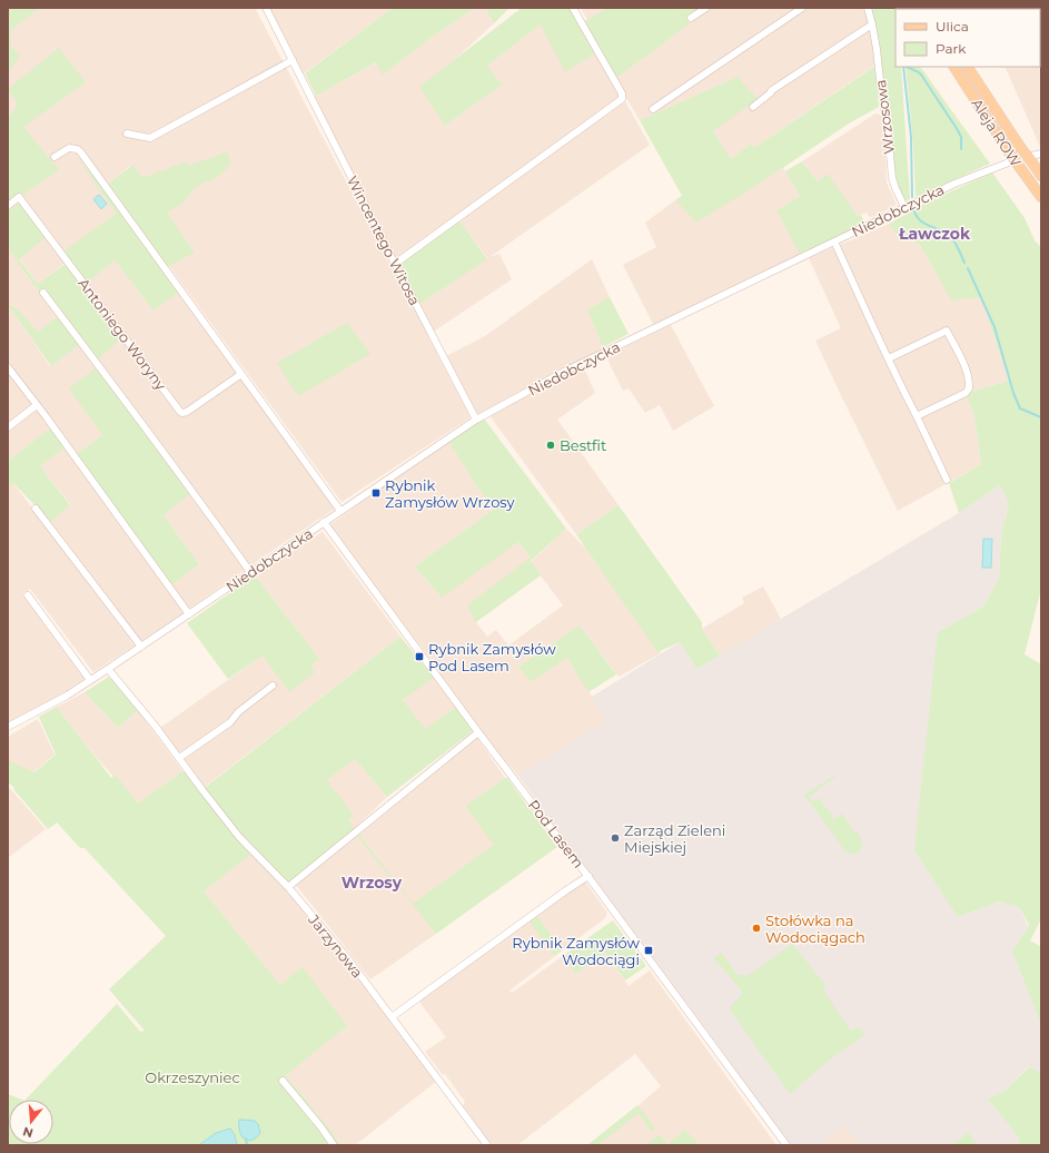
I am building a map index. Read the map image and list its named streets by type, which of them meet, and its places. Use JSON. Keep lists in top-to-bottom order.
{
  "streets": {
    "main road": ["Aleja ROW"],
    "street": [
      "Wrzosowa",
      "Niedobczycka",
      "Wincentego Witosa",
      "Antoniego Woryny",
      "Pod Lasem",
      "Jarzynowa"
    ]
  },
  "crossings": [
    ["Wrzosowa", "Niedobczycka"],
    ["Niedobczycka", "Wincentego Witosa"],
    ["Niedobczycka", "Pod Lasem"],
    ["Niedobczycka", "Jarzynowa"]
  ],
  "districts": ["Ławczok", "Wrzosy"],
  "parks": ["Okrzeszyniec"],
  "places": {
    "other": ["Bestfit", "Zarząd Zieleni Miejskiej", "Stołówka na Wodociągach"],
    "transit": ["Rybnik Zamysłów Wrzosy", "Rybnik Zamysłów Pod Lasem", "Rybnik Zamysłów Wodociągi"]
  },
  "legend": ["Ulica", "Park"],
  "north": "bottom"
}
